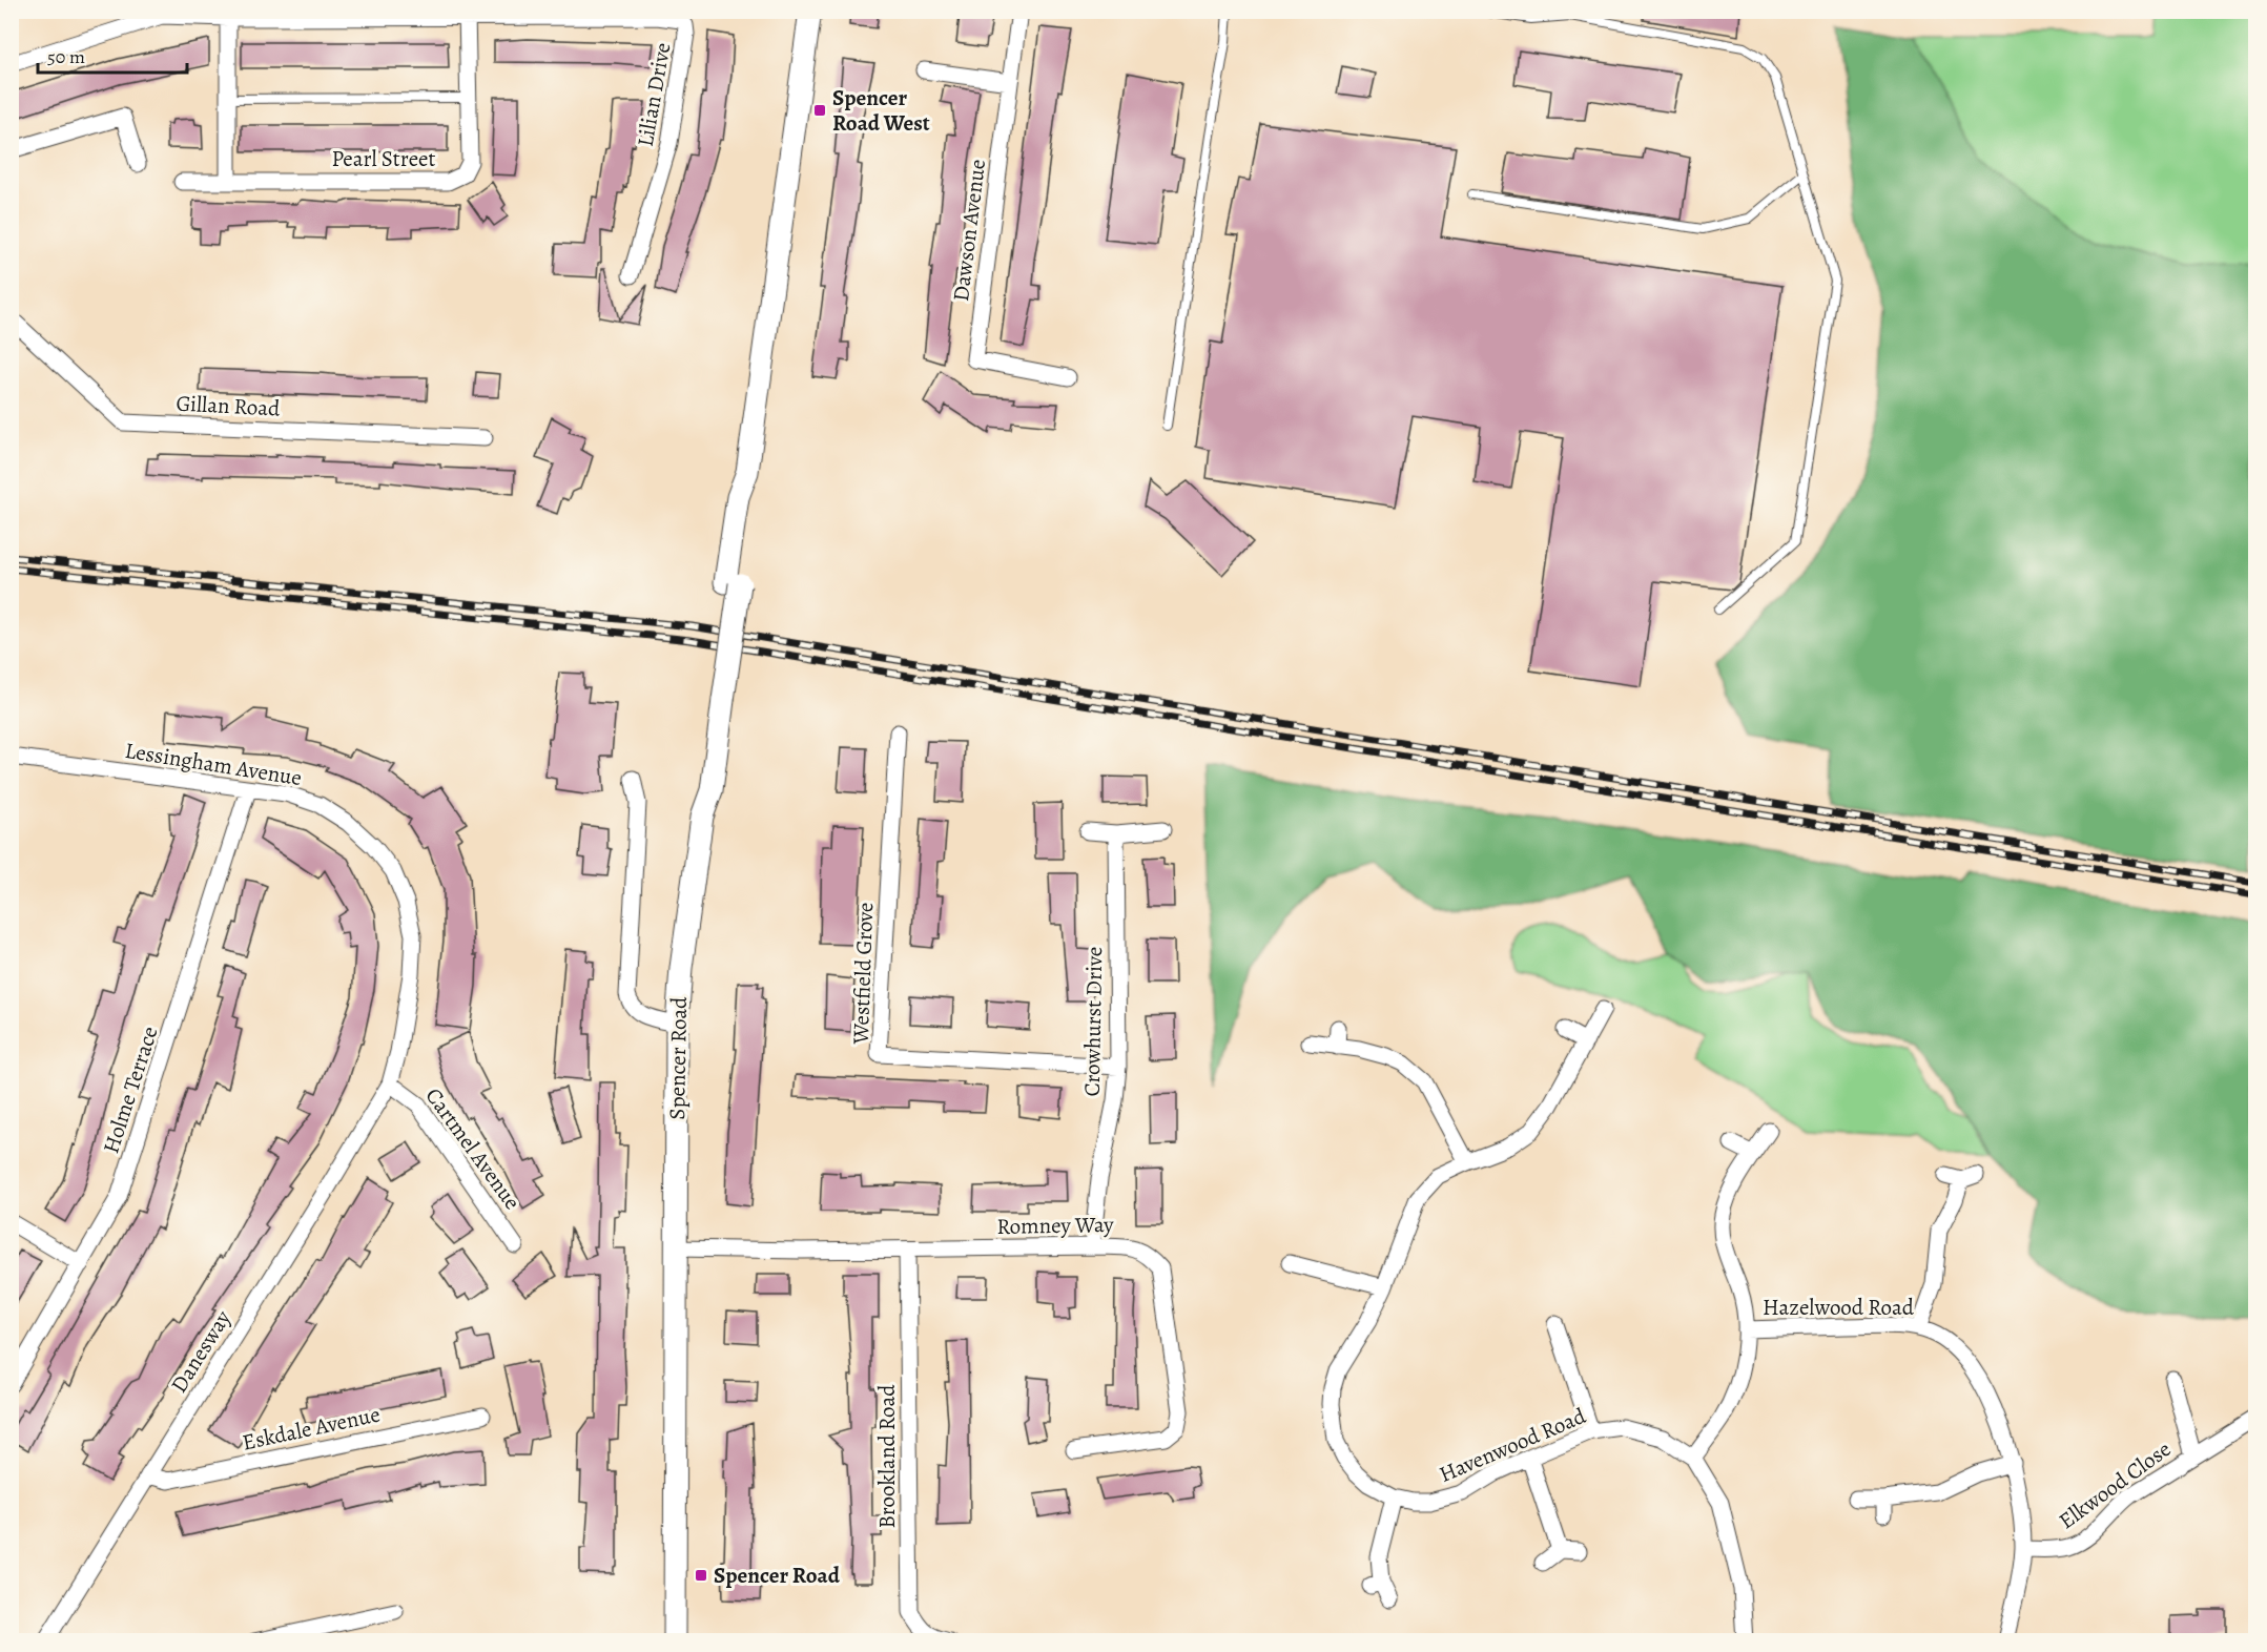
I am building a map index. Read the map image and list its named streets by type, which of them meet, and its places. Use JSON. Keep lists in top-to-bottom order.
{
  "streets": {
    "street": [
      "Lilian Drive",
      "Pearl Street",
      "Dawson Avenue",
      "Gillan Road",
      "Lessingham Avenue",
      "Westfield Grove",
      "Crowhurst Drive",
      "Spencer Road",
      "Holme Terrace",
      "Cartmel Avenue",
      "Romney Way",
      "Hazelwood Road",
      "Danesway",
      "Eskdale Avenue",
      "Havenwood Road",
      "Brookland Road",
      "Elkwood Close"
    ]
  },
  "crossings": [
    ["Lilian Drive", "Pearl Street"],
    ["Lessingham Avenue", "Holme Terrace"],
    ["Lessingham Avenue", "Cartmel Avenue"],
    ["Lessingham Avenue", "Danesway"],
    ["Westfield Grove", "Crowhurst Drive"],
    ["Crowhurst Drive", "Romney Way"],
    ["Spencer Road", "Romney Way"],
    ["Cartmel Avenue", "Danesway"],
    ["Romney Way", "Brookland Road"],
    ["Hazelwood Road", "Elkwood Close"],
    ["Danesway", "Eskdale Avenue"]
  ],
  "places": {
    "transit": ["Spencer Road West", "Spencer Road"]
  },
  "scale_bar": "50 m"
}
